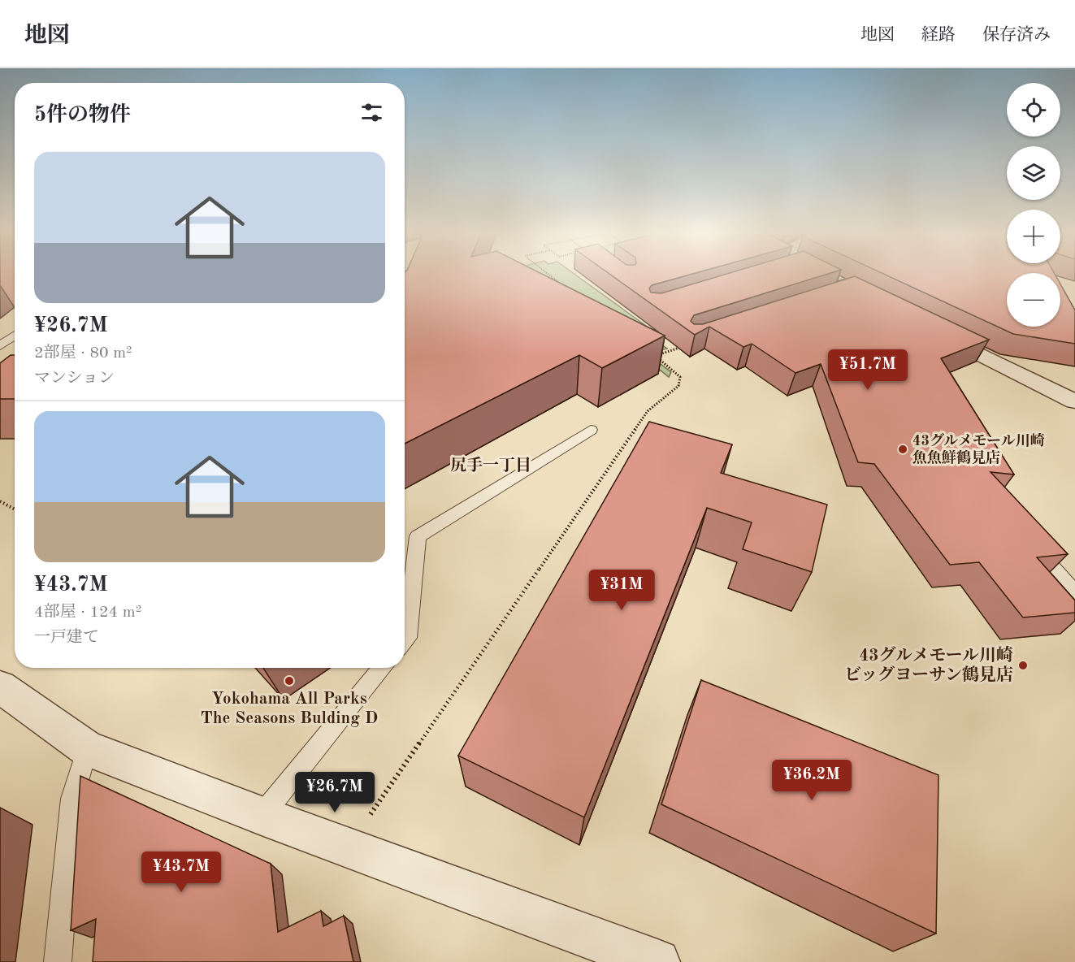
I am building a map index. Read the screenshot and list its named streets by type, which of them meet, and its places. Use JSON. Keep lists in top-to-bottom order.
{
  "districts": ["尻手一丁目"],
  "places": ["43グルメモール川崎 魚魚鮮鶴見店", "43グルメモール川崎 ビッグヨーサン鶴見店", "Yokohama All Parks The Seasons Bulding D"],
  "page": {
    "header": "地図",
    "nav": ["地図", "経路", "保存済み"],
    "map_buttons": ["+", "−"],
    "heading": "5件の物件",
    "list": [
      {
        "name": "¥26.7M",
        "note": "2部屋 · 80 m² · マンション"
      },
      {
        "name": "¥43.7M",
        "note": "4部屋 · 124 m² · 一戸建て"
      }
    ],
    "price": [
      "¥51.7M",
      "¥31M",
      "¥36.2M",
      "¥26.7M",
      "¥43.7M"
    ]
  }
}
